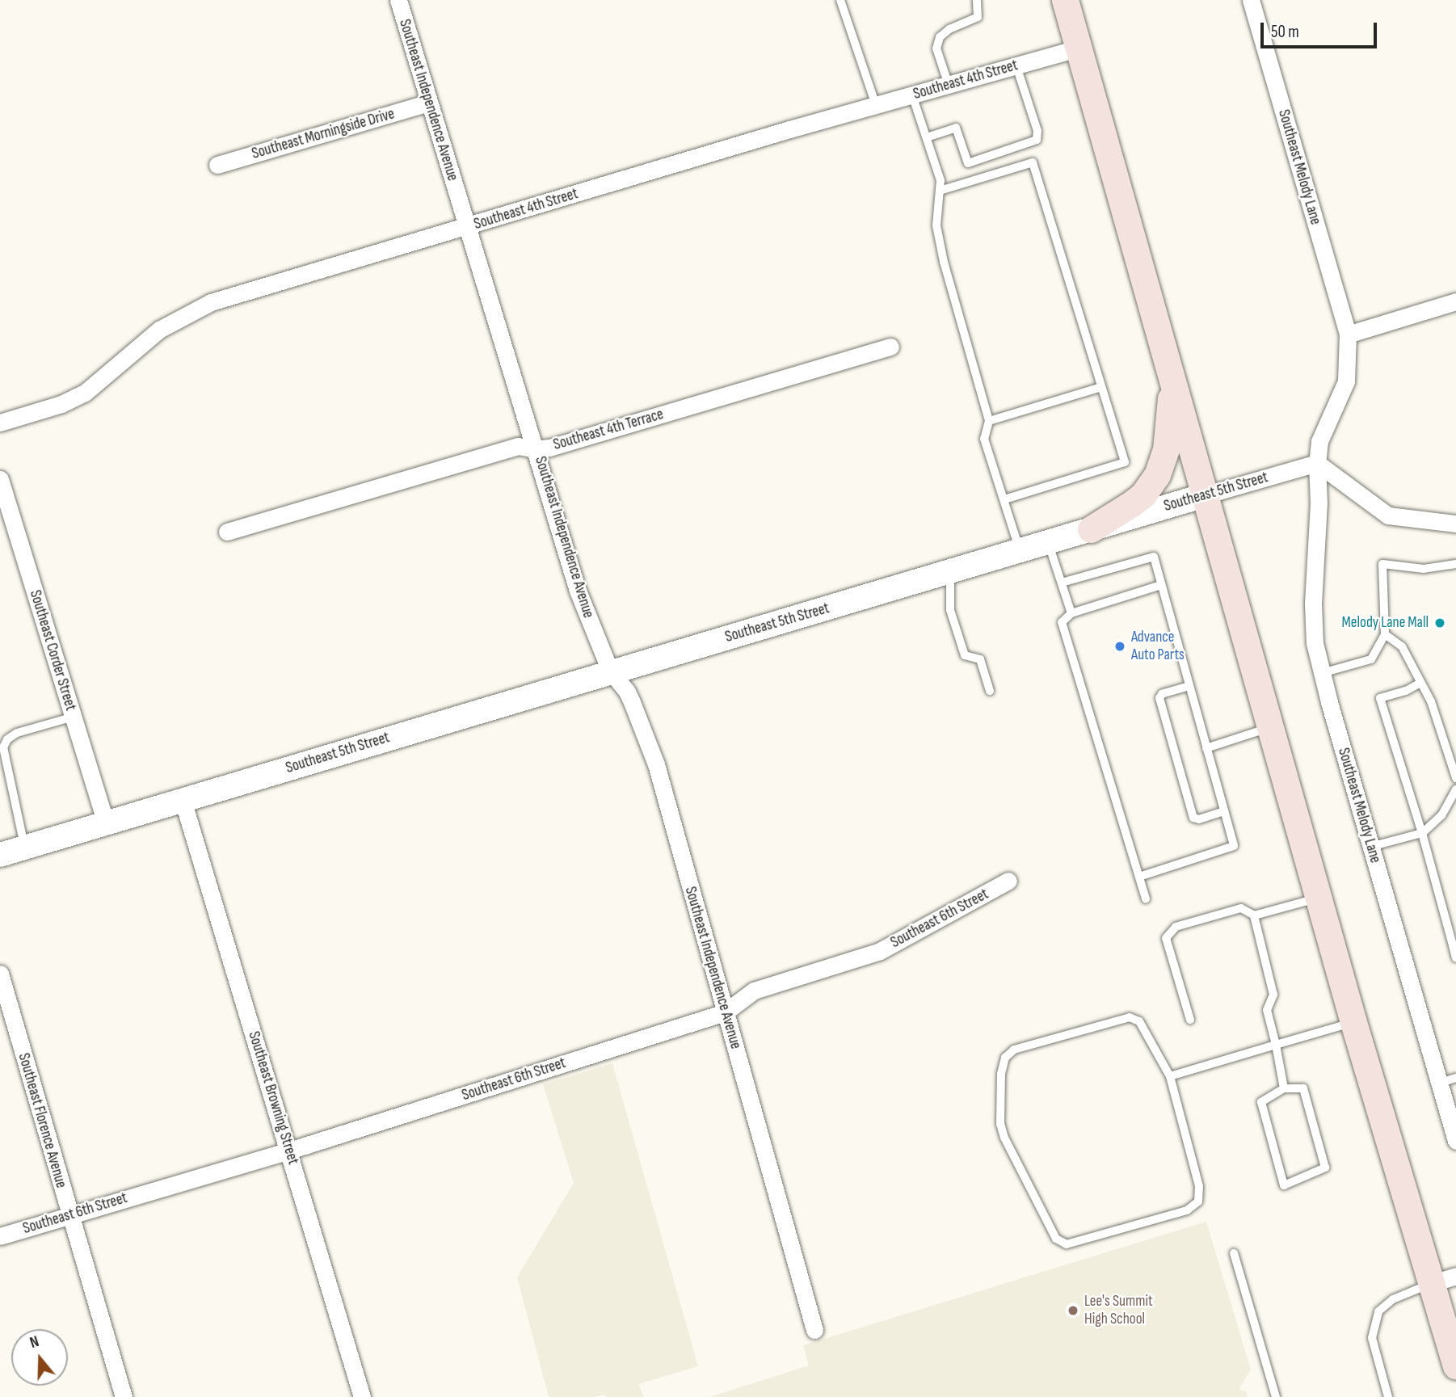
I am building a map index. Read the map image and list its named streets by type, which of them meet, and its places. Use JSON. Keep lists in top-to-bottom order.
{
  "streets": {
    "street": [
      "Southeast 4th Street",
      "Southeast Independence Avenue",
      "Southeast Morningside Drive",
      "Southeast Melody Lane",
      "Southeast 4th Terrace",
      "Southeast 5th Street",
      "Southeast Corder Street",
      "Southeast 6th Street",
      "Southeast Browning Street",
      "Southeast Florence Avenue"
    ]
  },
  "crossings": [
    ["Southeast 4th Street", "Southeast Independence Avenue"],
    ["Southeast Independence Avenue", "Southeast Morningside Drive"],
    ["Southeast Independence Avenue", "Southeast 4th Terrace"],
    ["Southeast Independence Avenue", "Southeast 5th Street"],
    ["Southeast Independence Avenue", "Southeast 6th Street"],
    ["Southeast Melody Lane", "Southeast 5th Street"],
    ["Southeast 5th Street", "Southeast Corder Street"],
    ["Southeast 5th Street", "Southeast Browning Street"],
    ["Southeast 6th Street", "Southeast Browning Street"],
    ["Southeast 6th Street", "Southeast Florence Avenue"]
  ],
  "places": ["Melody Lane Mall", "Advance Auto Parts", "Lee's Summit High School"],
  "scale_bar": "50 m",
  "north": "top"
}
